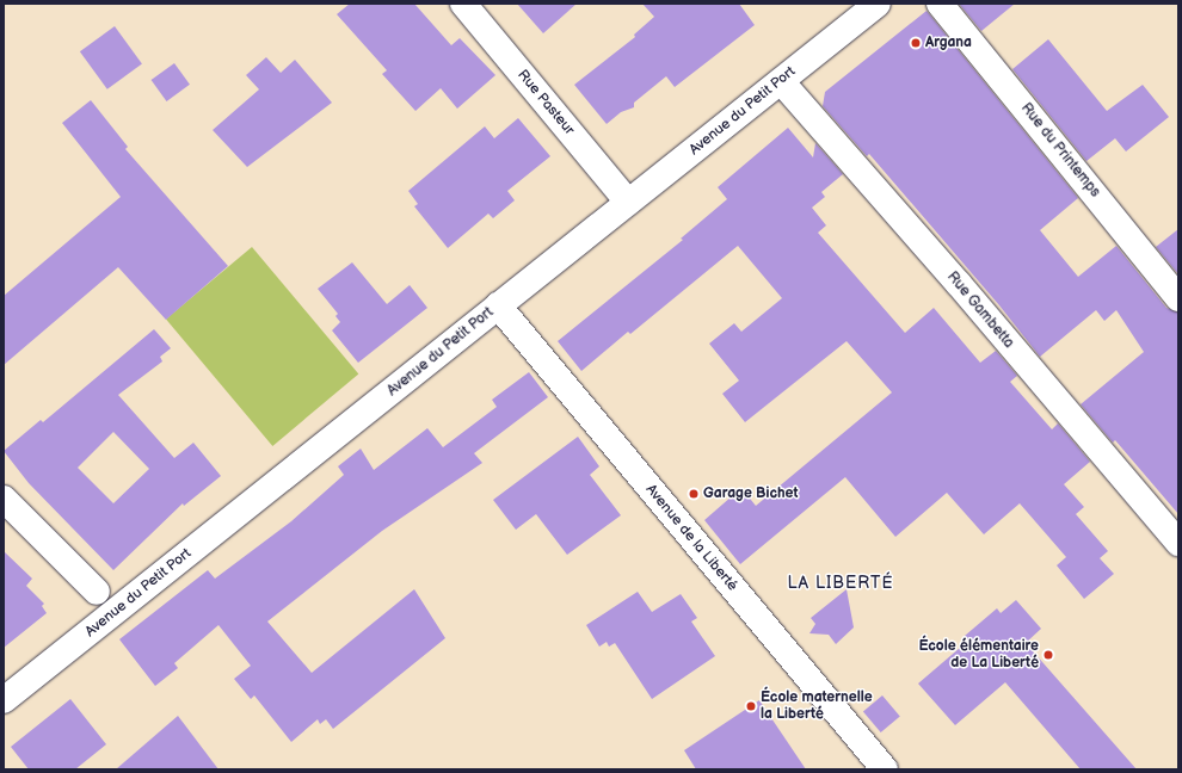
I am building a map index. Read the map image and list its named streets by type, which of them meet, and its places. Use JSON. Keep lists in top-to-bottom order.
{
  "streets": {
    "street": [
      "Rue Pasteur",
      "Avenue du Petit Port",
      "Rue du Printemps",
      "Rue Gambetta",
      "Avenue de la Liberté"
    ]
  },
  "crossings": [
    ["Rue Pasteur", "Avenue du Petit Port"],
    ["Avenue du Petit Port", "Rue Gambetta"],
    ["Avenue du Petit Port", "Avenue de la Liberté"]
  ],
  "districts": ["LA LIBERTÉ"],
  "places": [
    "Argana",
    "Garage Bichet",
    "École élémentaire de La Liberté",
    "École maternelle la Liberté"
  ]
}
